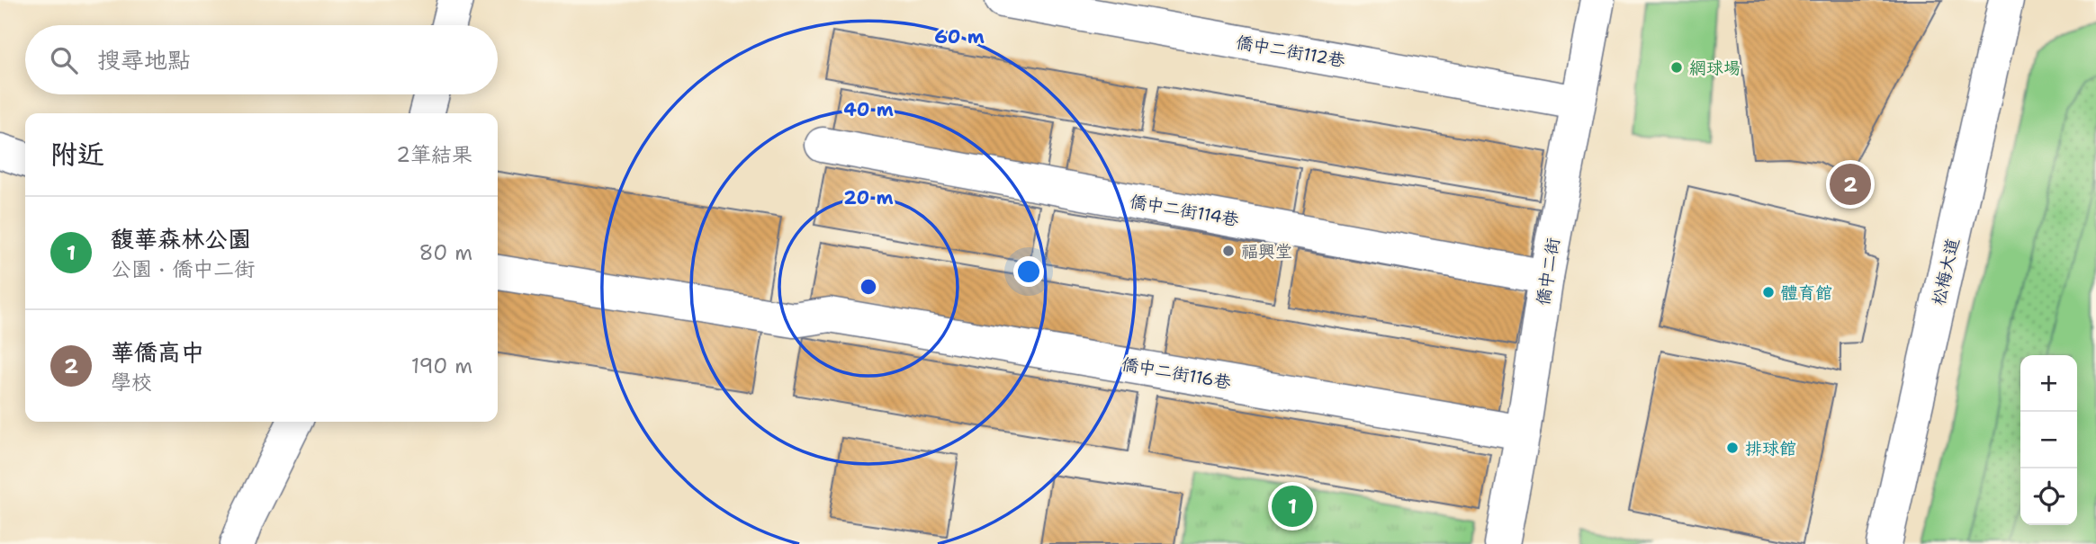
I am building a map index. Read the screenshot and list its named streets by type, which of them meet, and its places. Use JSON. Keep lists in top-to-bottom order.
{
  "streets": {
    "street": [
      "僑中二街112巷",
      "僑中二街114巷",
      "僑中二街",
      "松梅大道",
      "僑中二街116巷"
    ]
  },
  "crossings": [
    ["僑中二街112巷", "僑中二街"],
    ["僑中二街114巷", "僑中二街"],
    ["僑中二街", "僑中二街116巷"]
  ],
  "places": [
    "網球場",
    "福興堂",
    "體育館",
    "排球館"
  ],
  "page": {
    "search": "搜尋地點",
    "heading": ["附近", "2筆結果"],
    "pins": ["2", "1"],
    "list": [
      {
        "mark": "1",
        "name": "馥華森林公園",
        "note": "公園 · 僑中二街",
        "value": "80 m"
      },
      {
        "mark": "2",
        "name": "華僑高中",
        "note": "學校",
        "value": "190 m"
      }
    ],
    "map_buttons": ["+", "−"]
  },
  "rings": ["60 m", "40 m", "20 m"]
}
